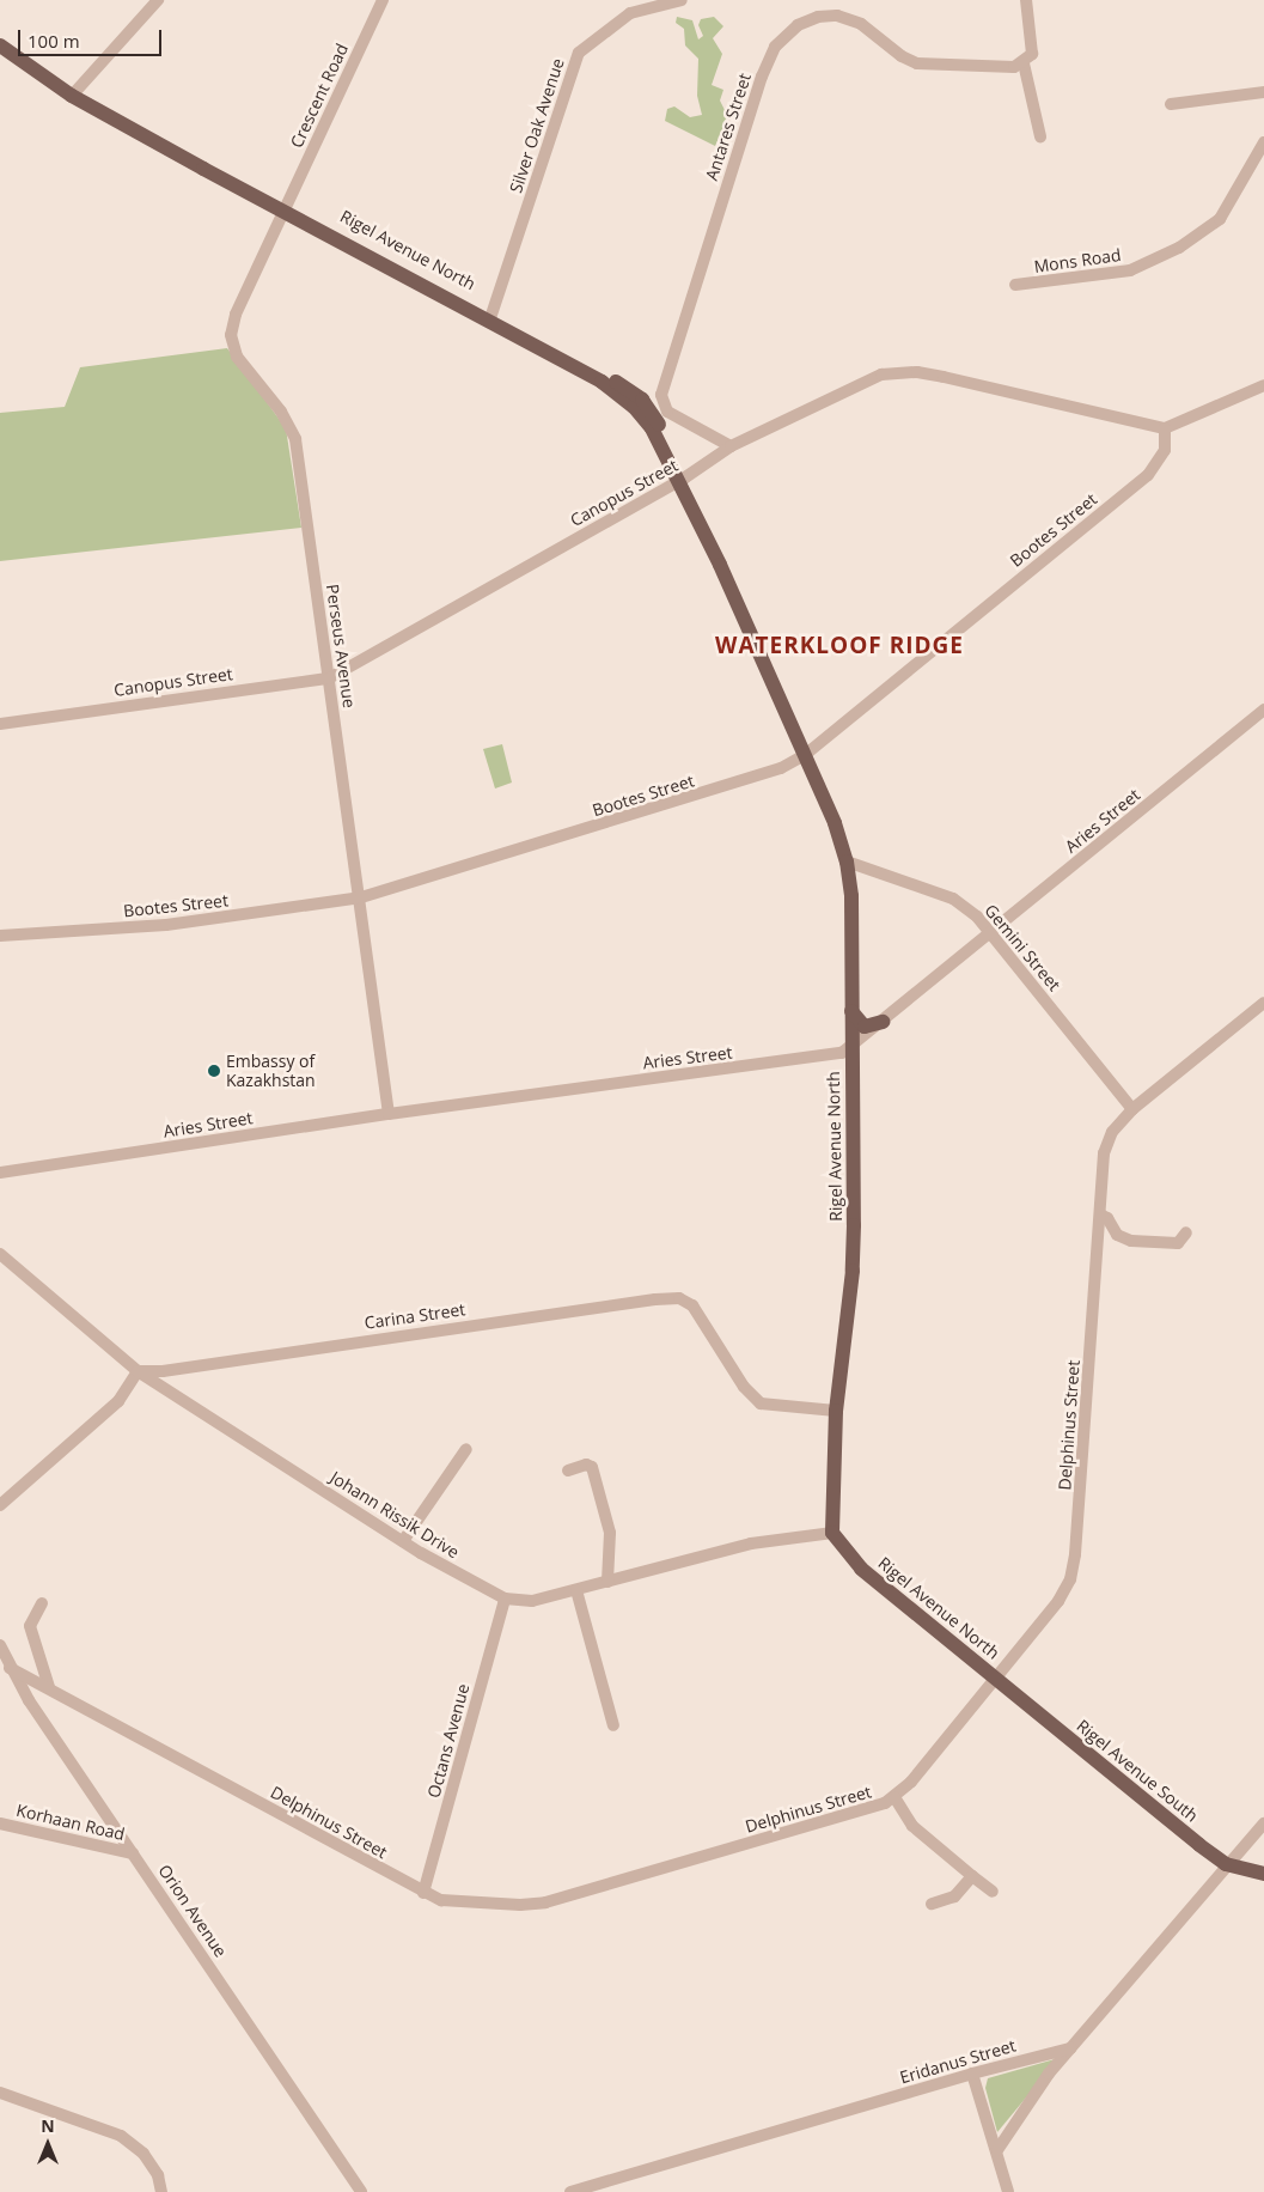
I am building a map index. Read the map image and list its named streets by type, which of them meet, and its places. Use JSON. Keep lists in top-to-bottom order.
{
  "streets": {
    "main road": ["Rigel Avenue North", "Rigel Avenue South"],
    "street": [
      "Crescent Road",
      "Silver Oak Avenue",
      "Antares Street",
      "Mons Road",
      "Canopus Street",
      "Bootes Street",
      "Perseus Avenue",
      "Aries Street",
      "Gemini Street",
      "Carina Street",
      "Delphinus Street",
      "Johann Rissik Drive",
      "Octans Avenue",
      "Korhaan Road",
      "Orion Avenue",
      "Eridanus Street"
    ]
  },
  "crossings": [
    ["Crescent Road", "Rigel Avenue North"],
    ["Crescent Road", "Perseus Avenue"],
    ["Silver Oak Avenue", "Rigel Avenue North"],
    ["Antares Street", "Canopus Street"],
    ["Rigel Avenue North", "Canopus Street"],
    ["Rigel Avenue North", "Bootes Street"],
    ["Rigel Avenue North", "Perseus Avenue"],
    ["Rigel Avenue North", "Aries Street"],
    ["Rigel Avenue North", "Gemini Street"],
    ["Rigel Avenue North", "Carina Street"],
    ["Rigel Avenue North", "Delphinus Street"],
    ["Rigel Avenue North", "Johann Rissik Drive"],
    ["Rigel Avenue North", "Rigel Avenue South"],
    ["Canopus Street", "Bootes Street"],
    ["Canopus Street", "Perseus Avenue"],
    ["Bootes Street", "Perseus Avenue"],
    ["Perseus Avenue", "Aries Street"],
    ["Aries Street", "Gemini Street"],
    ["Gemini Street", "Delphinus Street"],
    ["Carina Street", "Johann Rissik Drive"],
    ["Delphinus Street", "Octans Avenue"],
    ["Delphinus Street", "Rigel Avenue South"],
    ["Delphinus Street", "Orion Avenue"],
    ["Johann Rissik Drive", "Octans Avenue"],
    ["Korhaan Road", "Orion Avenue"]
  ],
  "districts": ["WATERKLOOF RIDGE"],
  "places": ["Embassy of Kazakhstan"],
  "scale_bar": "100 m",
  "north": "top"
}
